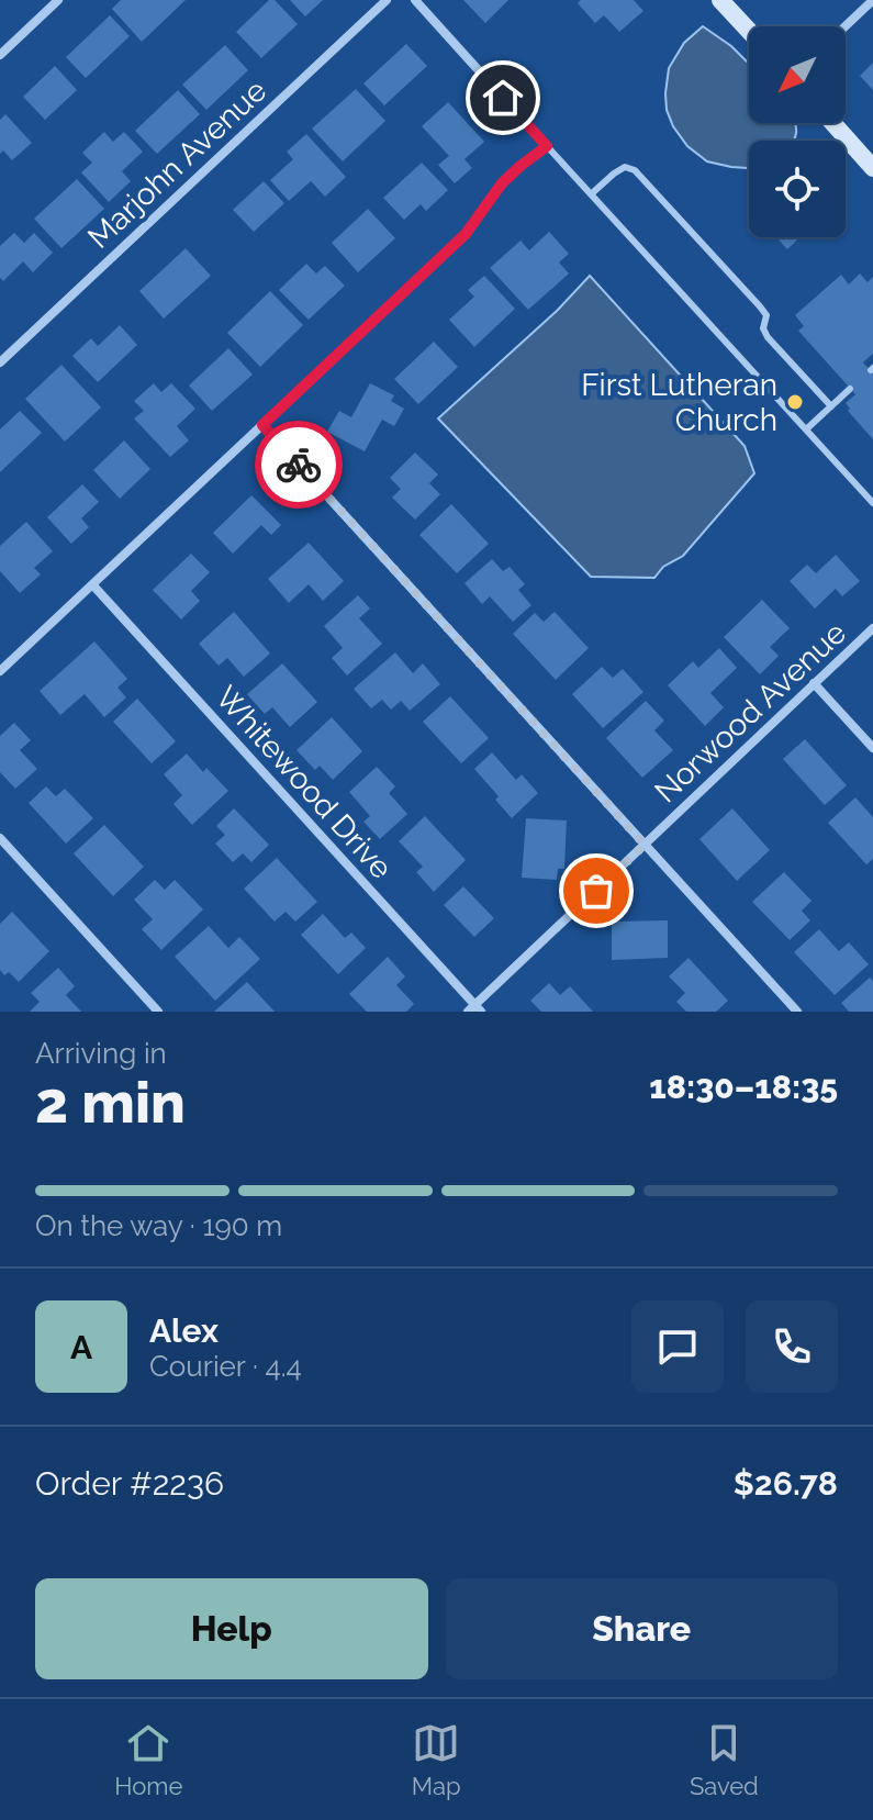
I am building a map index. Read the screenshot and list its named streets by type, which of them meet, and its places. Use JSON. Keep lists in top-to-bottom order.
{
  "streets": {
    "street": ["Marjohn Avenue", "Norwood Avenue", "Whitewood Drive"]
  },
  "crossings": [
    ["Norwood Avenue", "Whitewood Drive"]
  ],
  "places": ["First Lutheran Church"],
  "north": "bottom left",
  "page": {
    "heading": ["2 min", "Arriving in", "18:30–18:35"],
    "panel": [
      "Alex",
      "Courier · 4.4",
      "Order #2236",
      "$26.78"
    ],
    "bar": "On the way · 190 m",
    "round": "A",
    "buttons": ["Help", "Share"],
    "tabs": ["Home", "Map", "Saved"]
  }
}
